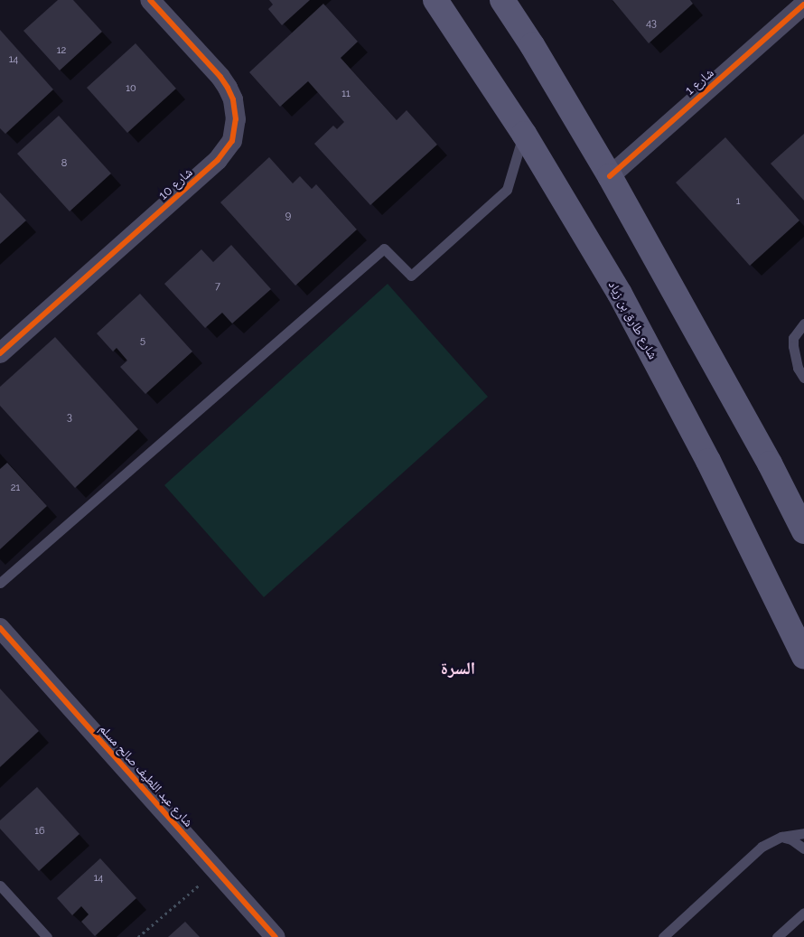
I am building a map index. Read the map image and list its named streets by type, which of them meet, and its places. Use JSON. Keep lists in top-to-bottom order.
{
  "streets": {
    "main road": ["شارع طارق بن زياد"],
    "street": ["شارع 1", "شارع 10", "شارع عبد اللطيف صالح مسلم"]
  },
  "districts": ["السرة"],
  "house_numbers": [
    "43",
    "12",
    "14",
    "10",
    "11",
    "8",
    "1",
    "9",
    "7",
    "5",
    "3",
    "21",
    "16",
    "14"
  ]
}
